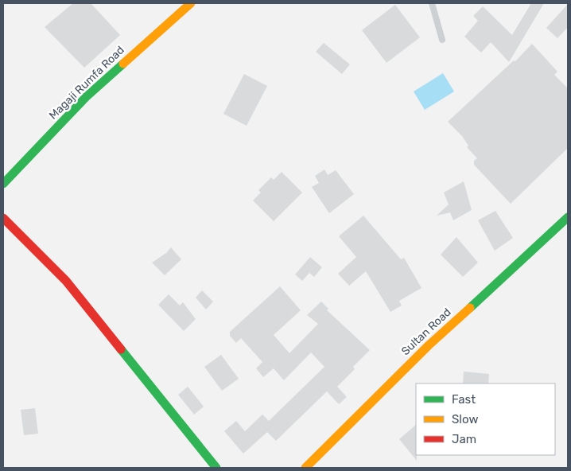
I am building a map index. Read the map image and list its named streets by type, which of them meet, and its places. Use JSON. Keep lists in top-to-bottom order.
{
  "streets": {
    "street": ["Magaji Rumfa Road", "Sultan Road"]
  },
  "legend": ["Fast", "Slow", "Jam"]
}
